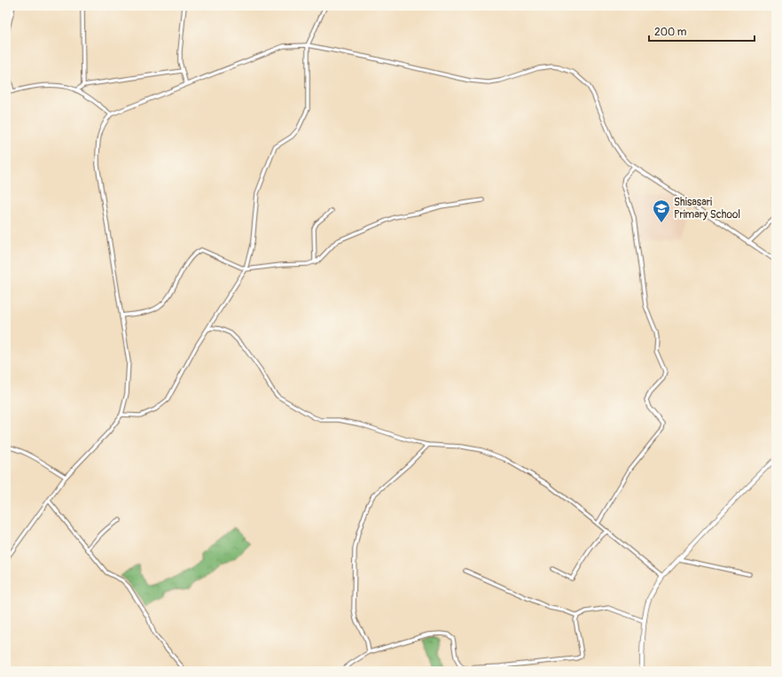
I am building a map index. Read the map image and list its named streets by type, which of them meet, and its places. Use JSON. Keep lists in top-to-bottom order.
{
  "places": {
    "school or university": ["Shisasari Primary School"]
  },
  "scale_bar": "200 m"
}
